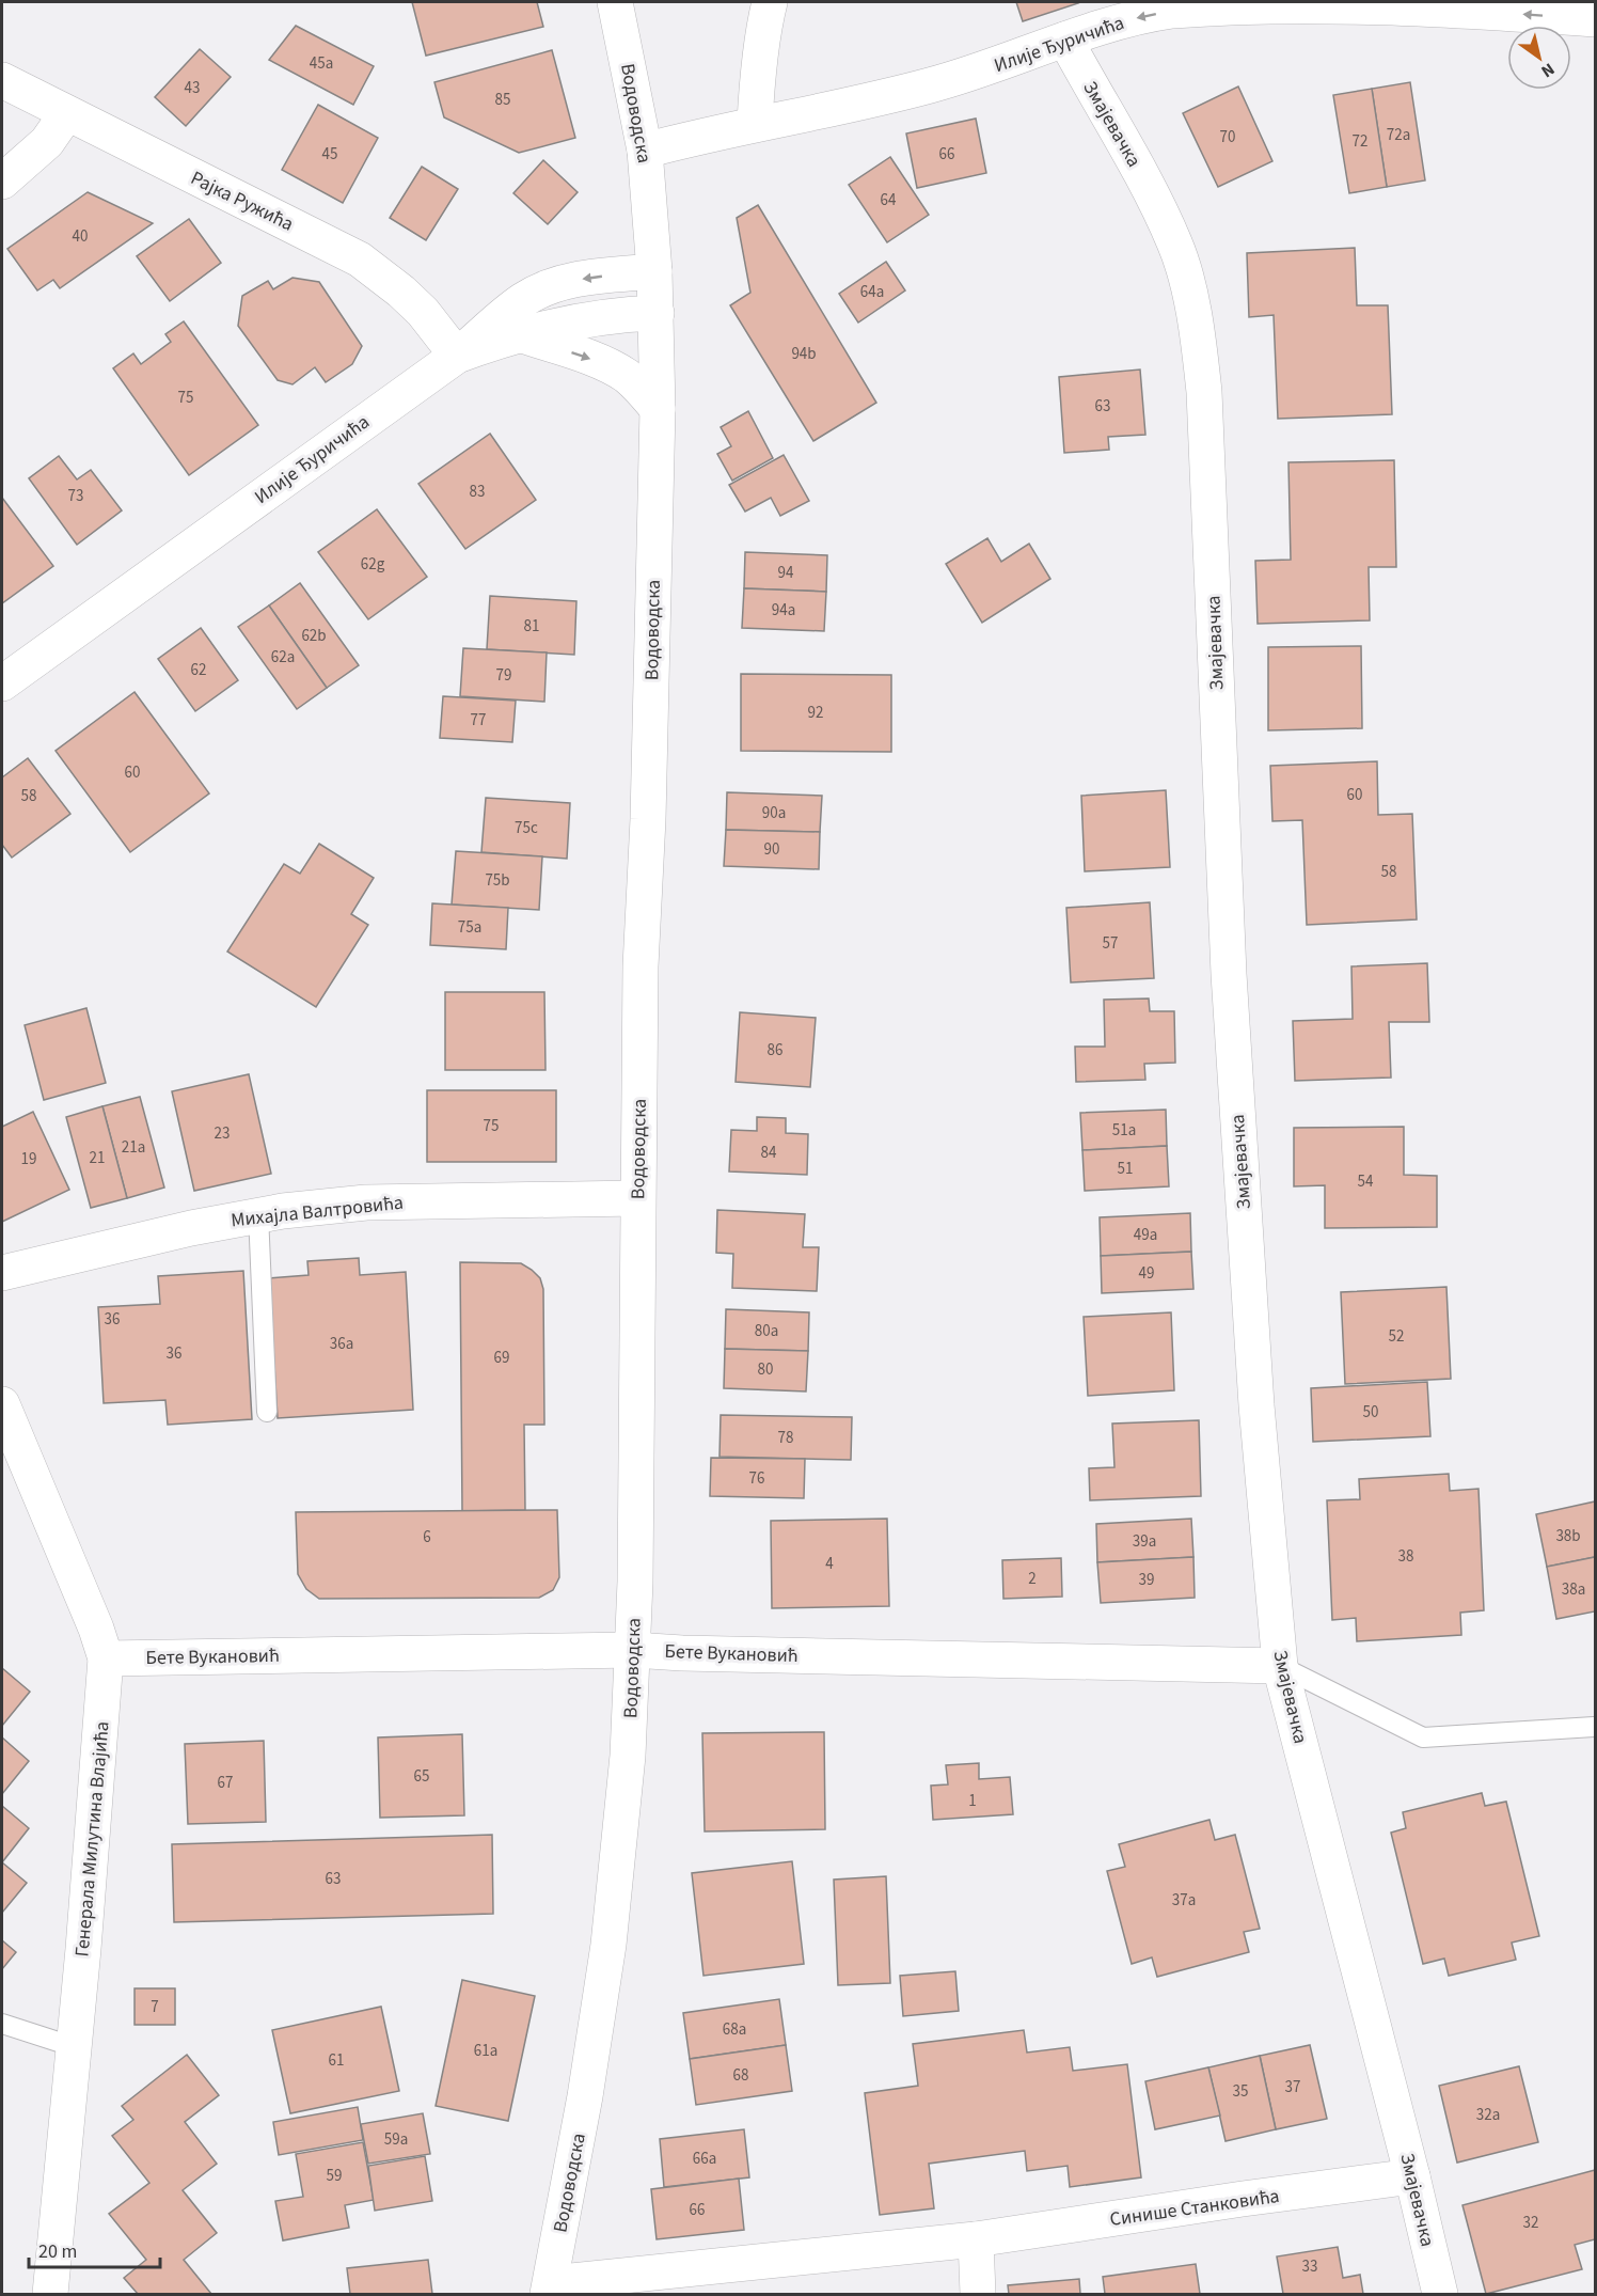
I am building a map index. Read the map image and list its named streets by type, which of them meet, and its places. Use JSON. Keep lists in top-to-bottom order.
{
  "streets": {
    "street": [
      "Илије Ђуричића",
      "Водоводска",
      "Змајевачка",
      "Рајка Ружића",
      "Михајла Валтровића",
      "Бете Вукановић",
      "Генерала Милутина Влајића",
      "Синише Станковића"
    ]
  },
  "crossings": [
    ["Илије Ђуричића", "Водоводска"],
    ["Илије Ђуричића", "Змајевачка"],
    ["Илије Ђуричића", "Рајка Ружића"],
    ["Водоводска", "Михајла Валтровића"],
    ["Водоводска", "Бете Вукановић"],
    ["Водоводска", "Синише Станковића"],
    ["Змајевачка", "Бете Вукановић"],
    ["Змајевачка", "Синише Станковића"],
    ["Бете Вукановић", "Генерала Милутина Влајића"]
  ],
  "house_numbers": [
    "45a",
    "43",
    "85",
    "72a",
    "70",
    "72",
    "45",
    "66",
    "64",
    "40",
    "64a",
    "94b",
    "75",
    "63",
    "83",
    "73",
    "62g",
    "94",
    "94a",
    "81",
    "62b",
    "62a",
    "62",
    "79",
    "92",
    "77",
    "60",
    "60",
    "58",
    "90a",
    "75c",
    "90",
    "58",
    "75b",
    "75a",
    "57",
    "86",
    "75",
    "51a",
    "23",
    "21a",
    "84",
    "21",
    "19",
    "51",
    "54",
    "49a",
    "49",
    "36",
    "80a",
    "52",
    "36a",
    "36",
    "69",
    "80",
    "50",
    "78",
    "76",
    "38b",
    "6",
    "39a",
    "38",
    "4",
    "2",
    "39",
    "38a",
    "65",
    "67",
    "1",
    "63",
    "37a",
    "7",
    "68a",
    "61a",
    "61",
    "68",
    "37",
    "35",
    "32a",
    "59a",
    "66a",
    "59",
    "66",
    "32",
    "33"
  ],
  "scale_bar": "20 m",
  "north": "bottom right"
}
